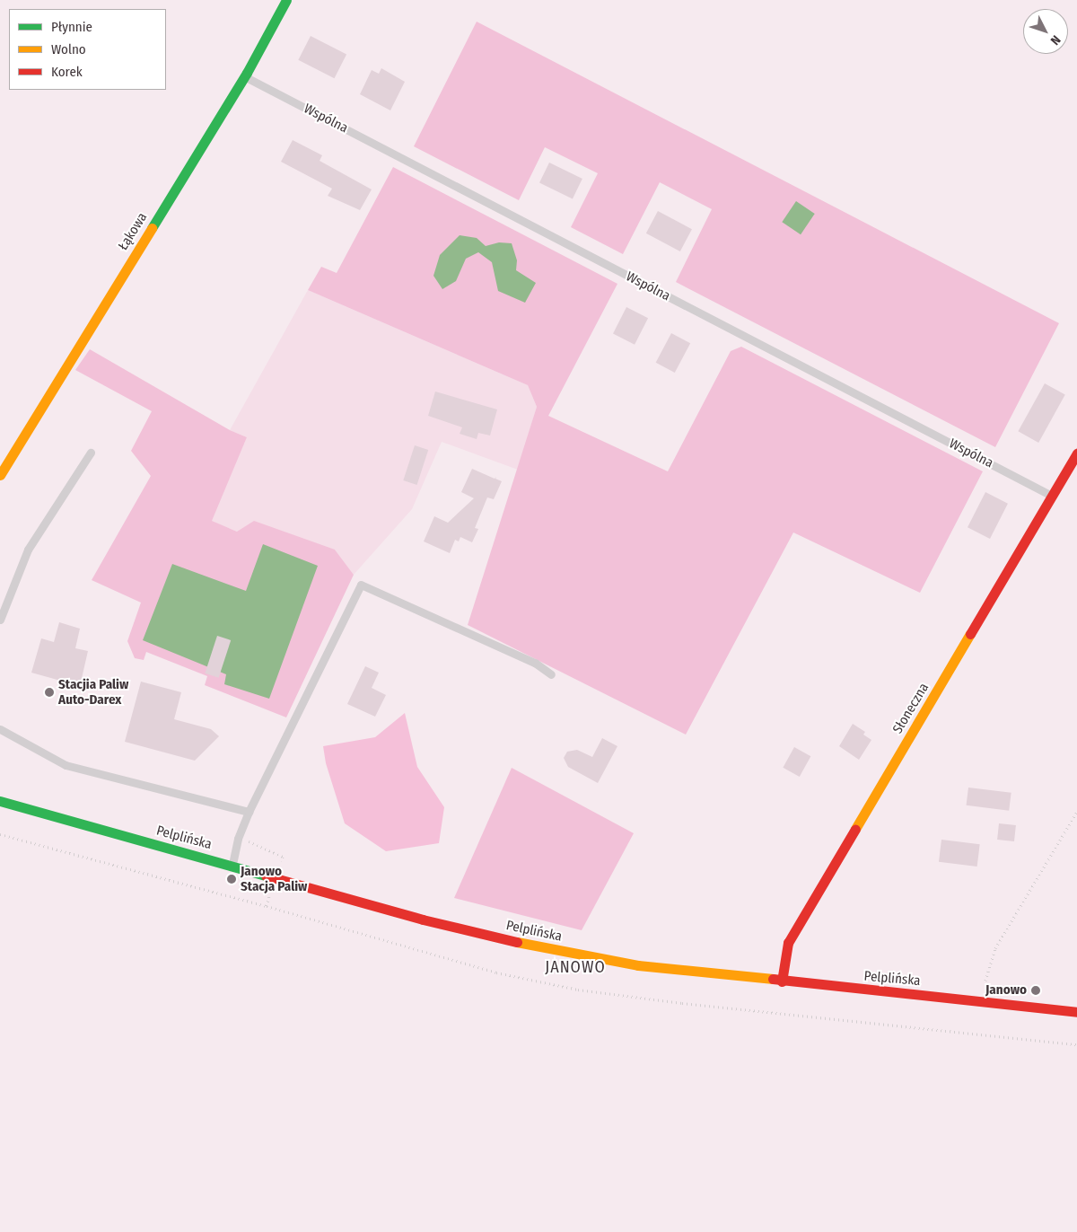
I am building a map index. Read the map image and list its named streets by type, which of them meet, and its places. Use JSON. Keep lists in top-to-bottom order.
{
  "streets": {
    "street": ["Łąkowa", "Słoneczna", "Pelplińska"],
    "lane": ["Wspólna"]
  },
  "crossings": [
    ["Wspólna", "Łąkowa"],
    ["Wspólna", "Słoneczna"],
    ["Słoneczna", "Pelplińska"]
  ],
  "districts": ["JANOWO"],
  "places": ["Stacjia Paliw Auto-Darex", "Janowo Stacja Paliw", "Janowo"],
  "legend": ["Płynnie", "Wolno", "Korek"],
  "north": "bottom right"
}
